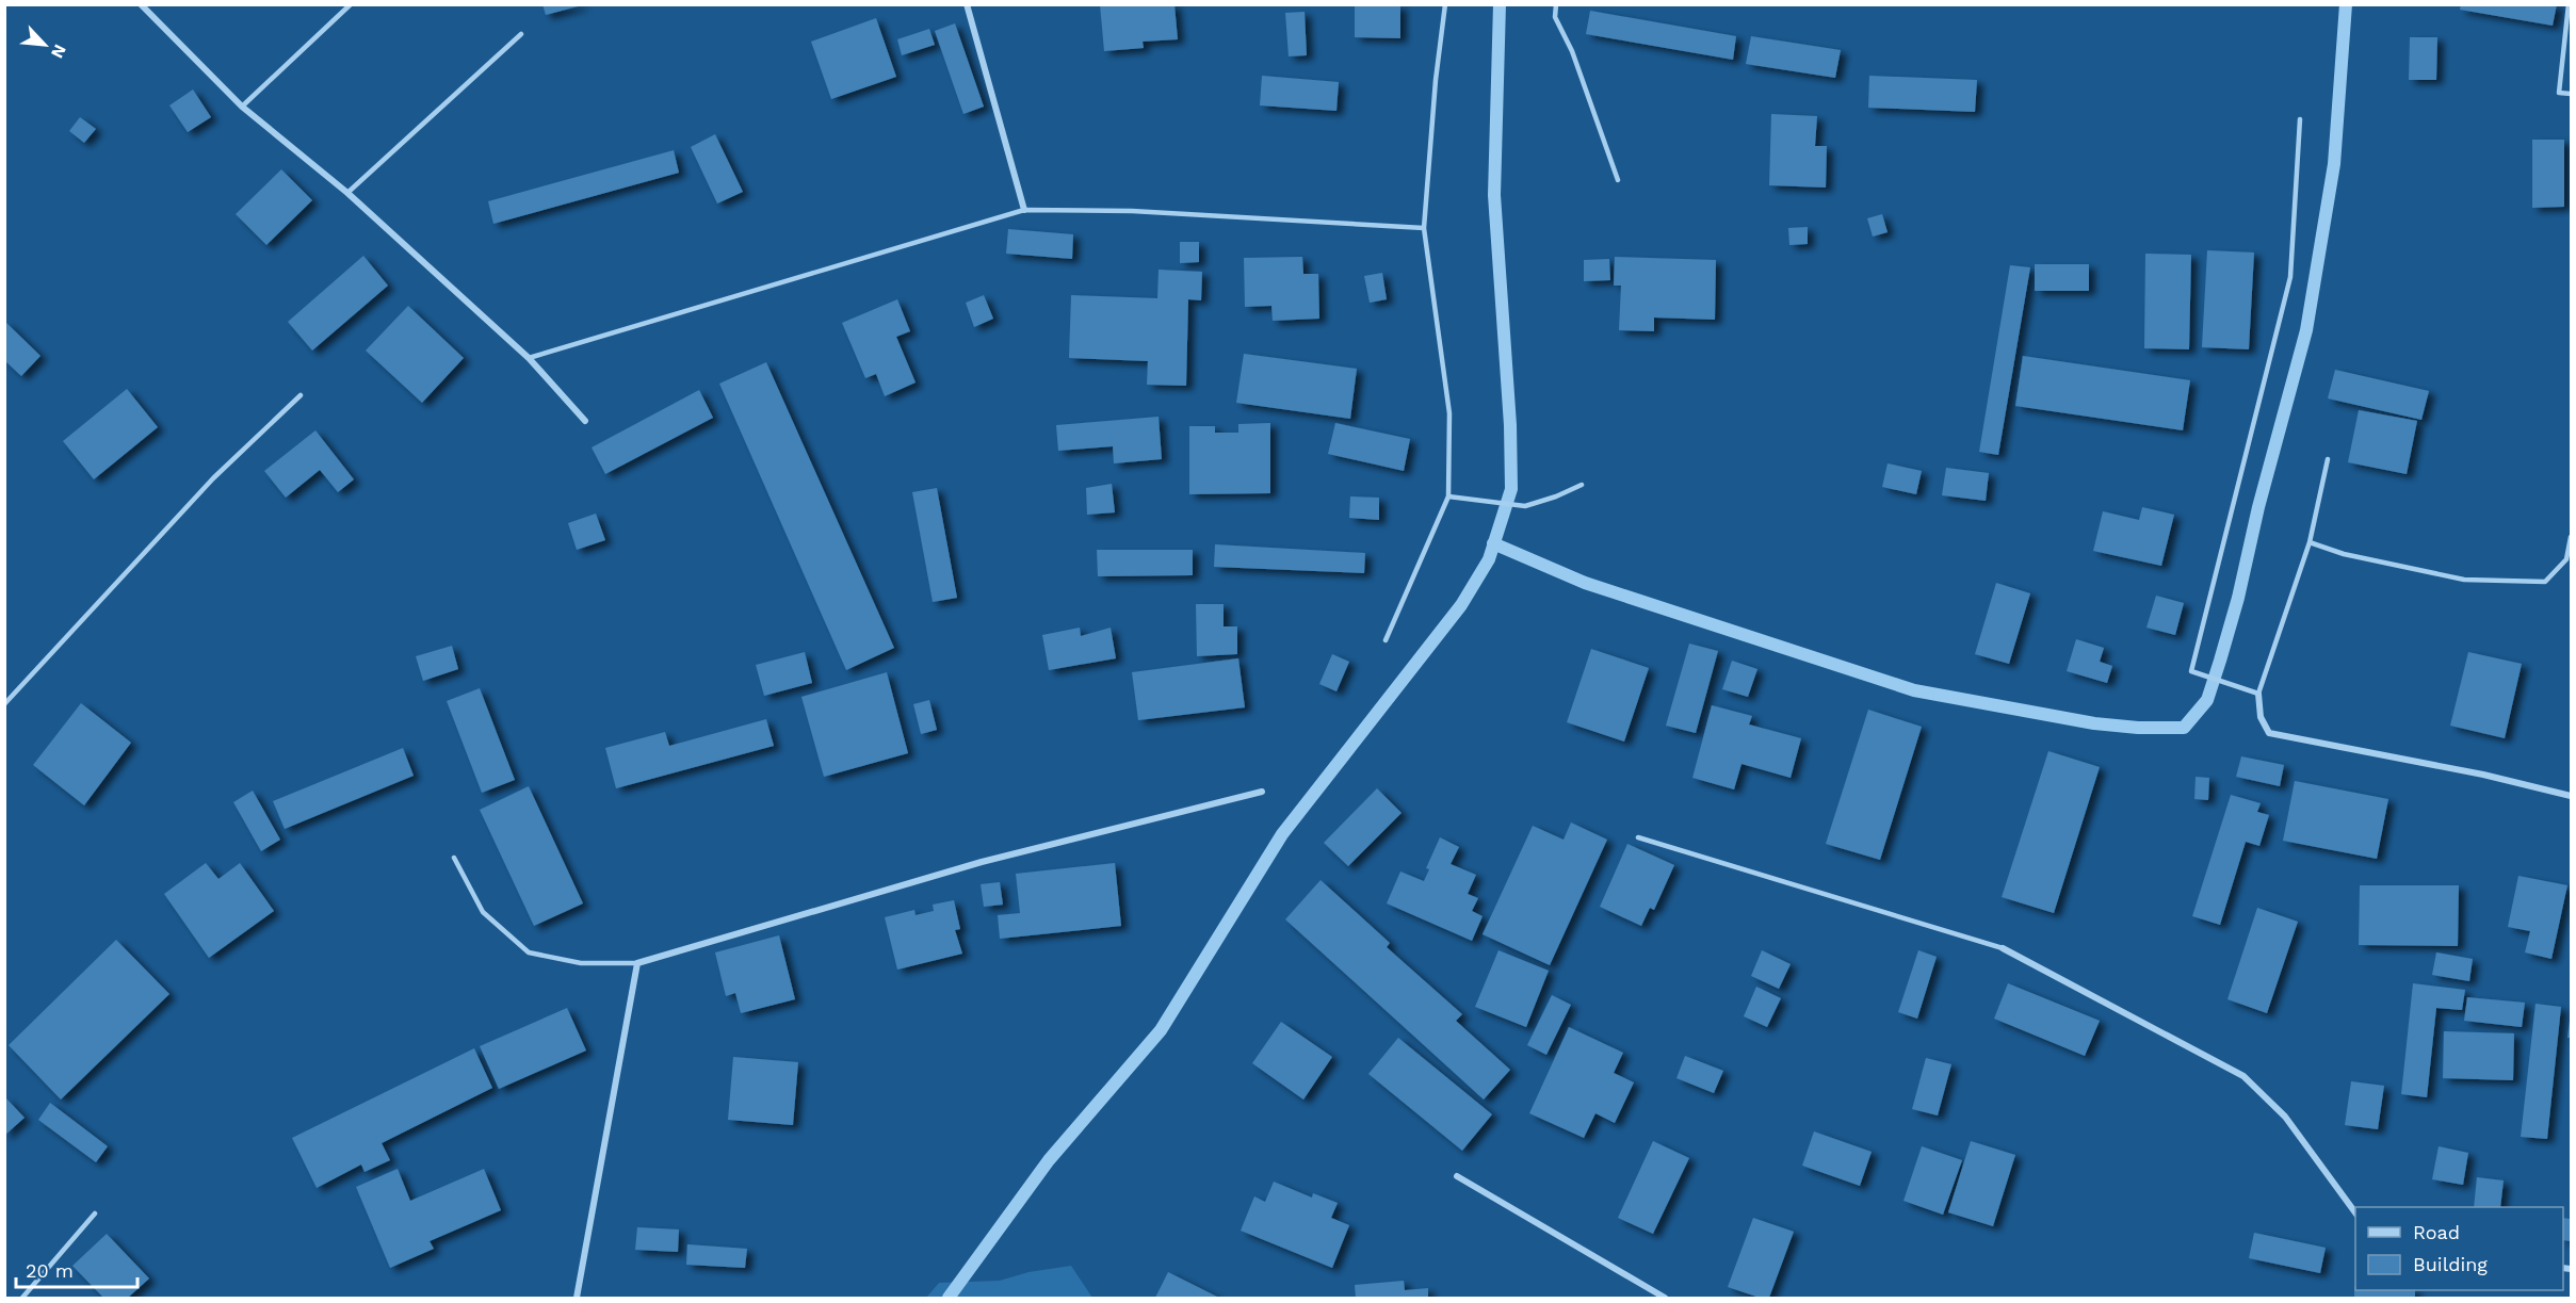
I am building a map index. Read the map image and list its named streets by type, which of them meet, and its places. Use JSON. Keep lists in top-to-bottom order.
{
  "legend": ["Road", "Building"],
  "scale_bar": "20 m",
  "north": "bottom right"
}
